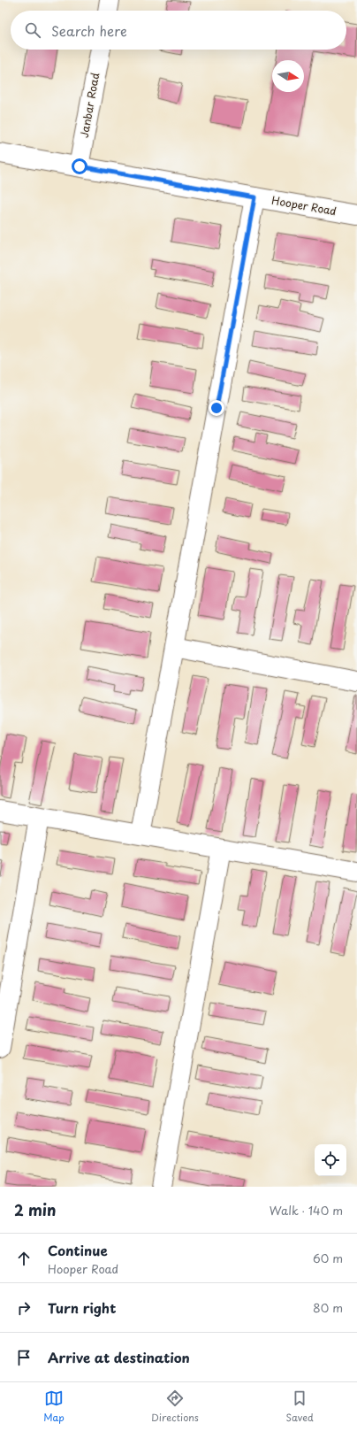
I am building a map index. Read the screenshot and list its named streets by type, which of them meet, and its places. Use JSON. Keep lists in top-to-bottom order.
{
  "streets": {
    "street": ["Janbar Road", "Hooper Road"]
  },
  "crossings": [
    ["Janbar Road", "Hooper Road"]
  ],
  "north": "right",
  "page": {
    "search": "Search here",
    "heading": ["2 min", "Walk · 140 m"],
    "list": [
      ["Continue", "Hooper Road", "60 m"],
      ["Turn right", "80 m"],
      "Arrive at destination"
    ],
    "nav": ["Map", "Directions", "Saved"]
  }
}
